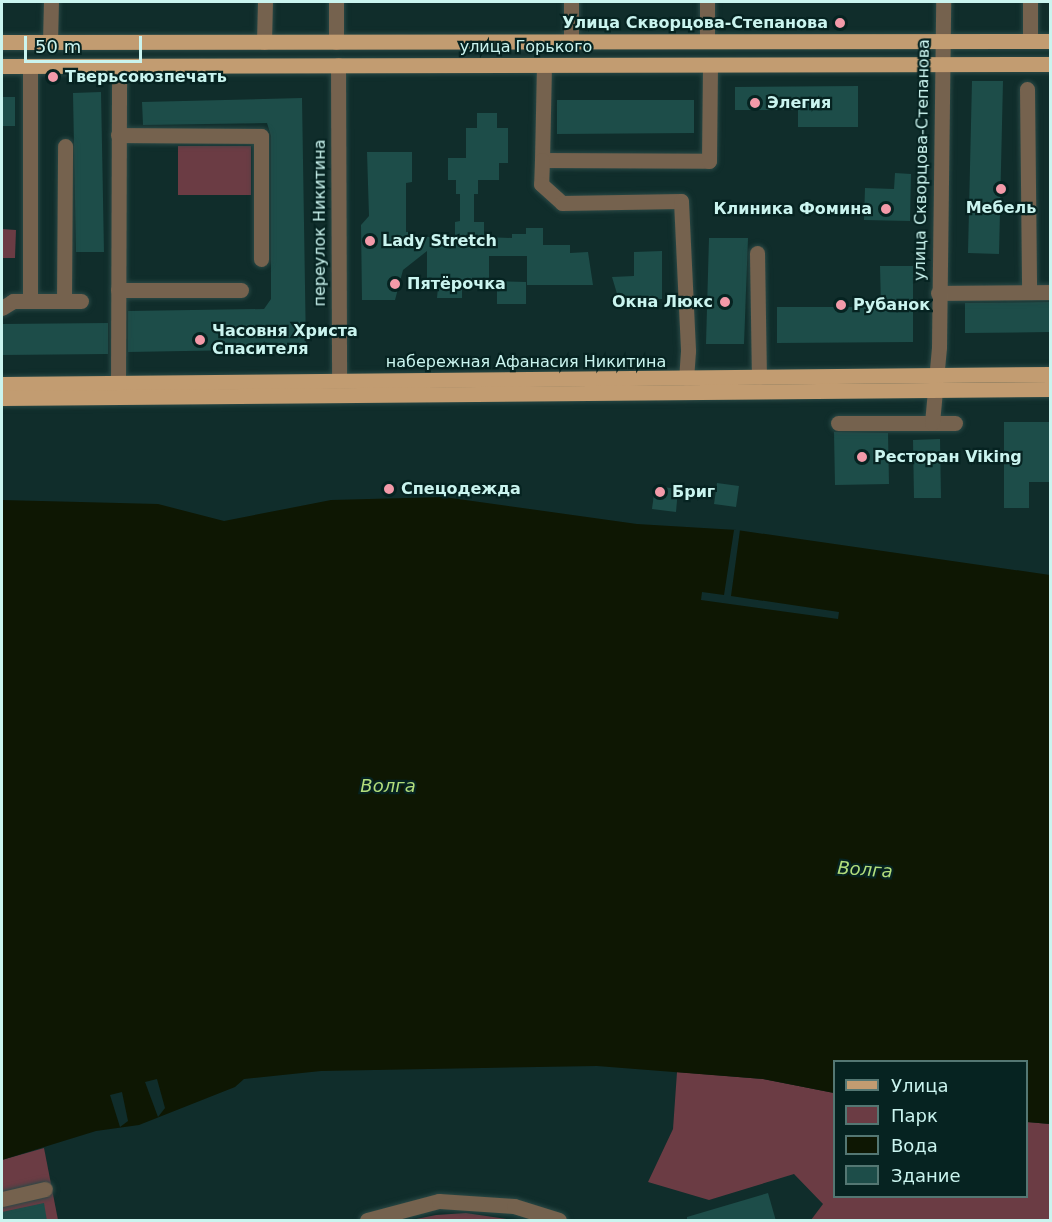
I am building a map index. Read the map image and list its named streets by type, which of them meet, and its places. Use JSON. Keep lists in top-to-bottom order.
{
  "streets": {
    "main road": ["улица Горького", "набережная Афанасия Никитина"],
    "street": ["улица Скворцова-Степанова", "переулок Никитина"]
  },
  "crossings": [
    ["улица Горького", "улица Скворцова-Степанова"],
    ["улица Горького", "переулок Никитина"],
    ["улица Скворцова-Степанова", "набережная Афанасия Никитина"],
    ["переулок Никитина", "набережная Афанасия Никитина"]
  ],
  "water": ["Волга"],
  "places": [
    "Улица Скворцова-Степанова",
    "Тверьсоюзпечать",
    "Элегия",
    "Мебель",
    "Клиника Фомина",
    "Lady Stretch",
    "Пятёрочка",
    "Окна Люкс",
    "Рубанок",
    "Часовня Христа Спасителя",
    "Ресторан Viking",
    "Спецодежда",
    "Бриг"
  ],
  "legend": [
    "Улица",
    "Парк",
    "Вода",
    "Здание"
  ],
  "scale_bar": "50 m"
}
